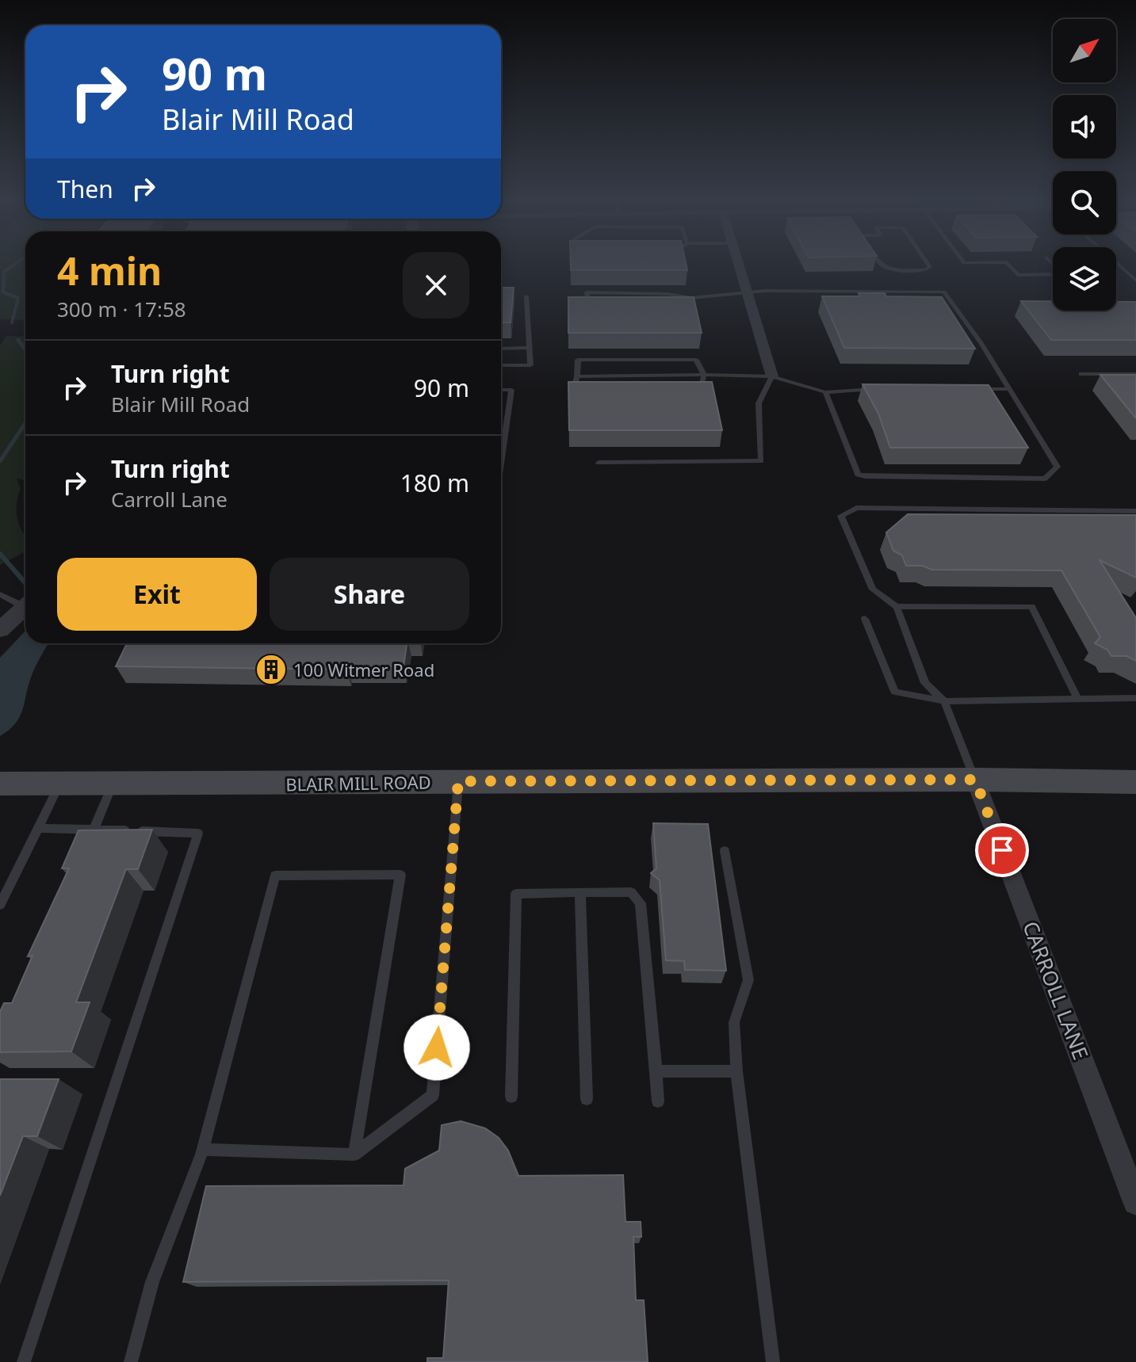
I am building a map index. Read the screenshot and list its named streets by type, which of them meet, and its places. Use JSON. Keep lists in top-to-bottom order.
{
  "streets": {
    "main road": ["BLAIR MILL ROAD"],
    "street": ["CARROLL LANE"]
  },
  "crossings": [
    ["BLAIR MILL ROAD", "CARROLL LANE"]
  ],
  "places": {
    "building": ["100 Witmer Road"]
  },
  "north": "top right",
  "page": {
    "turn": ["90 m", "Blair Mill Road"],
    "then": "Then",
    "heading": ["4 min", "300 m · 17:58"],
    "list": [
      {
        "name": "Turn right",
        "note": "Blair Mill Road",
        "value": "90 m"
      },
      {
        "name": "Turn right",
        "note": "Carroll Lane",
        "value": "180 m"
      }
    ],
    "buttons": ["Exit", "Share"]
  }
}
